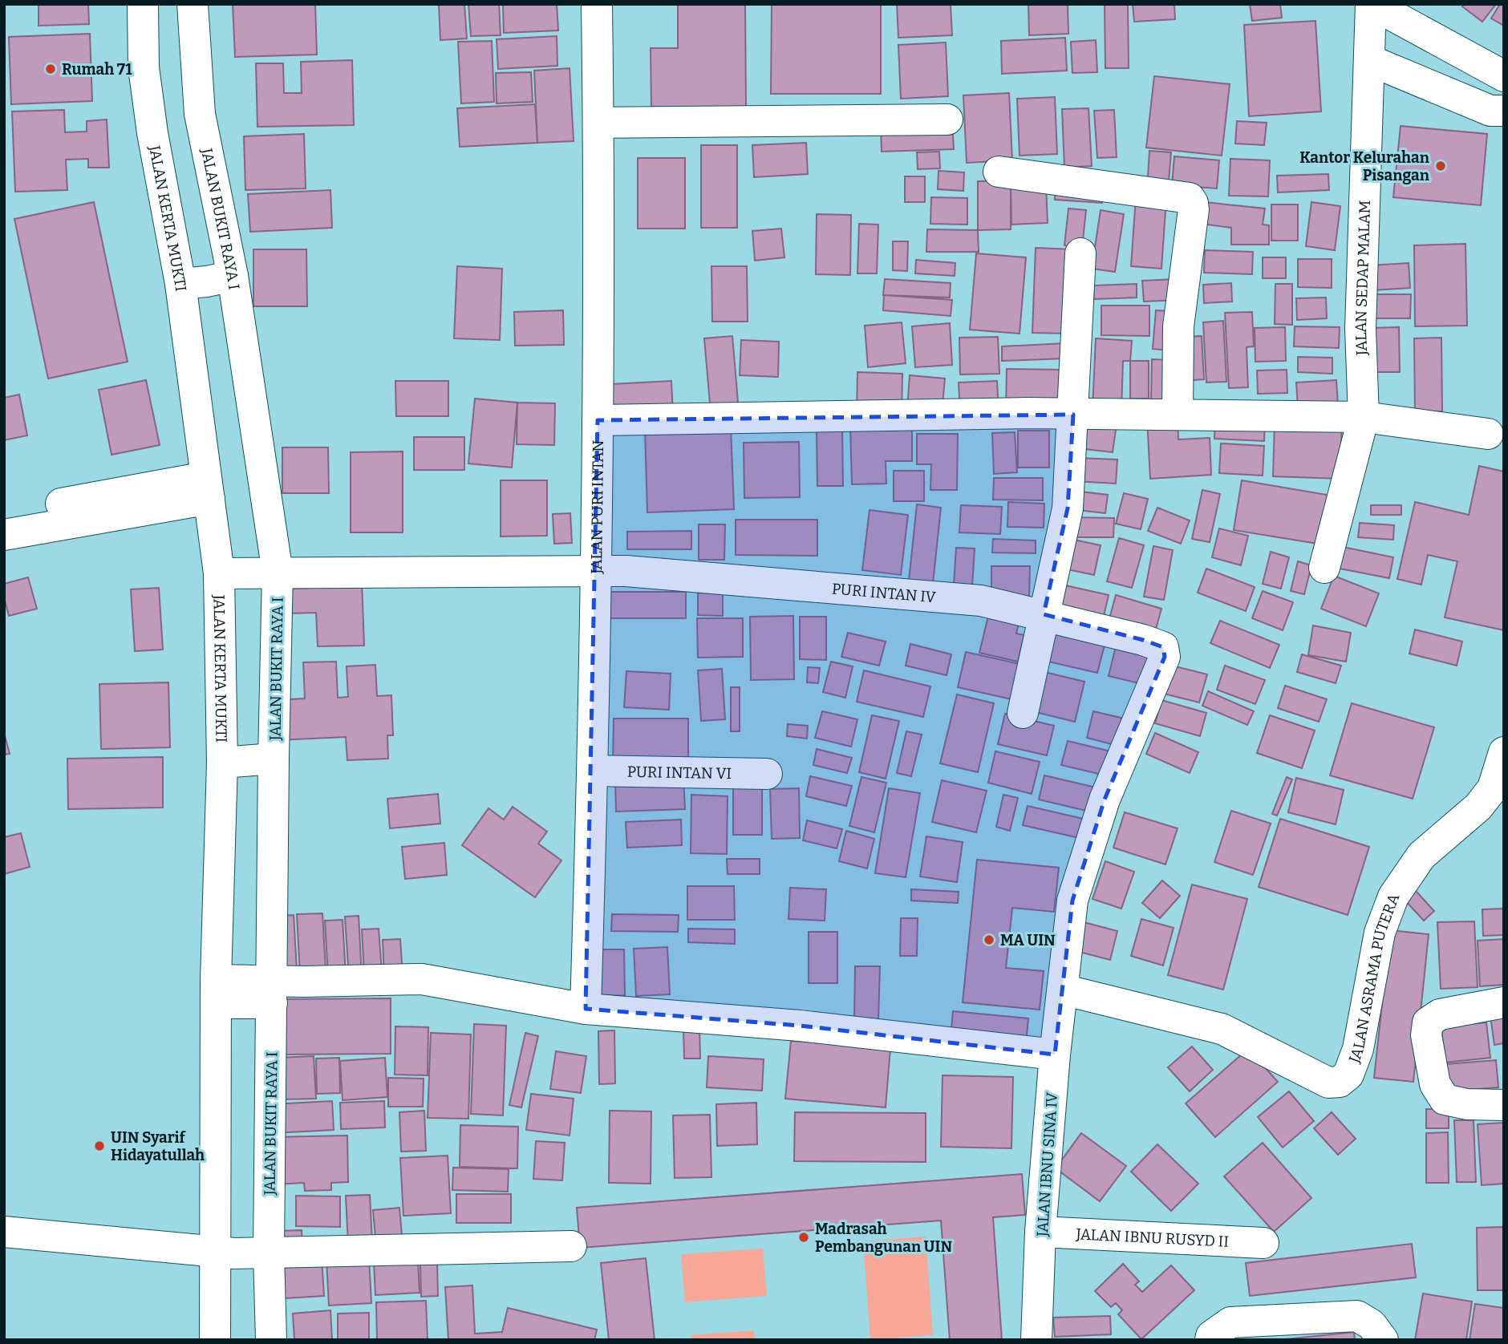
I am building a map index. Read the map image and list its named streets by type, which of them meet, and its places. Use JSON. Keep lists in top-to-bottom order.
{
  "streets": {
    "street": [
      "JALAN KERTA MUKTI",
      "JALAN BUKIT RAYA I",
      "JALAN SEDAP MALAM",
      "JALAN PURI INTAN",
      "PURI INTAN IV",
      "PURI INTAN VI",
      "JALAN ASRAMA PUTERA",
      "JALAN IBNU SINA IV",
      "JALAN IBNU RUSYD II"
    ]
  },
  "crossings": [
    ["JALAN KERTA MUKTI", "JALAN BUKIT RAYA I"],
    ["JALAN KERTA MUKTI", "PURI INTAN IV"],
    ["JALAN BUKIT RAYA I", "PURI INTAN IV"],
    ["JALAN PURI INTAN", "PURI INTAN IV"],
    ["JALAN PURI INTAN", "PURI INTAN VI"],
    ["PURI INTAN IV", "JALAN IBNU SINA IV"],
    ["JALAN ASRAMA PUTERA", "JALAN IBNU SINA IV"],
    ["JALAN IBNU SINA IV", "JALAN IBNU RUSYD II"]
  ],
  "places": [
    "Rumah 71",
    "Kantor Kelurahan Pisangan",
    "MA UIN",
    "UIN Syarif Hidayatullah",
    "Madrasah Pembangunan UIN"
  ]
}
